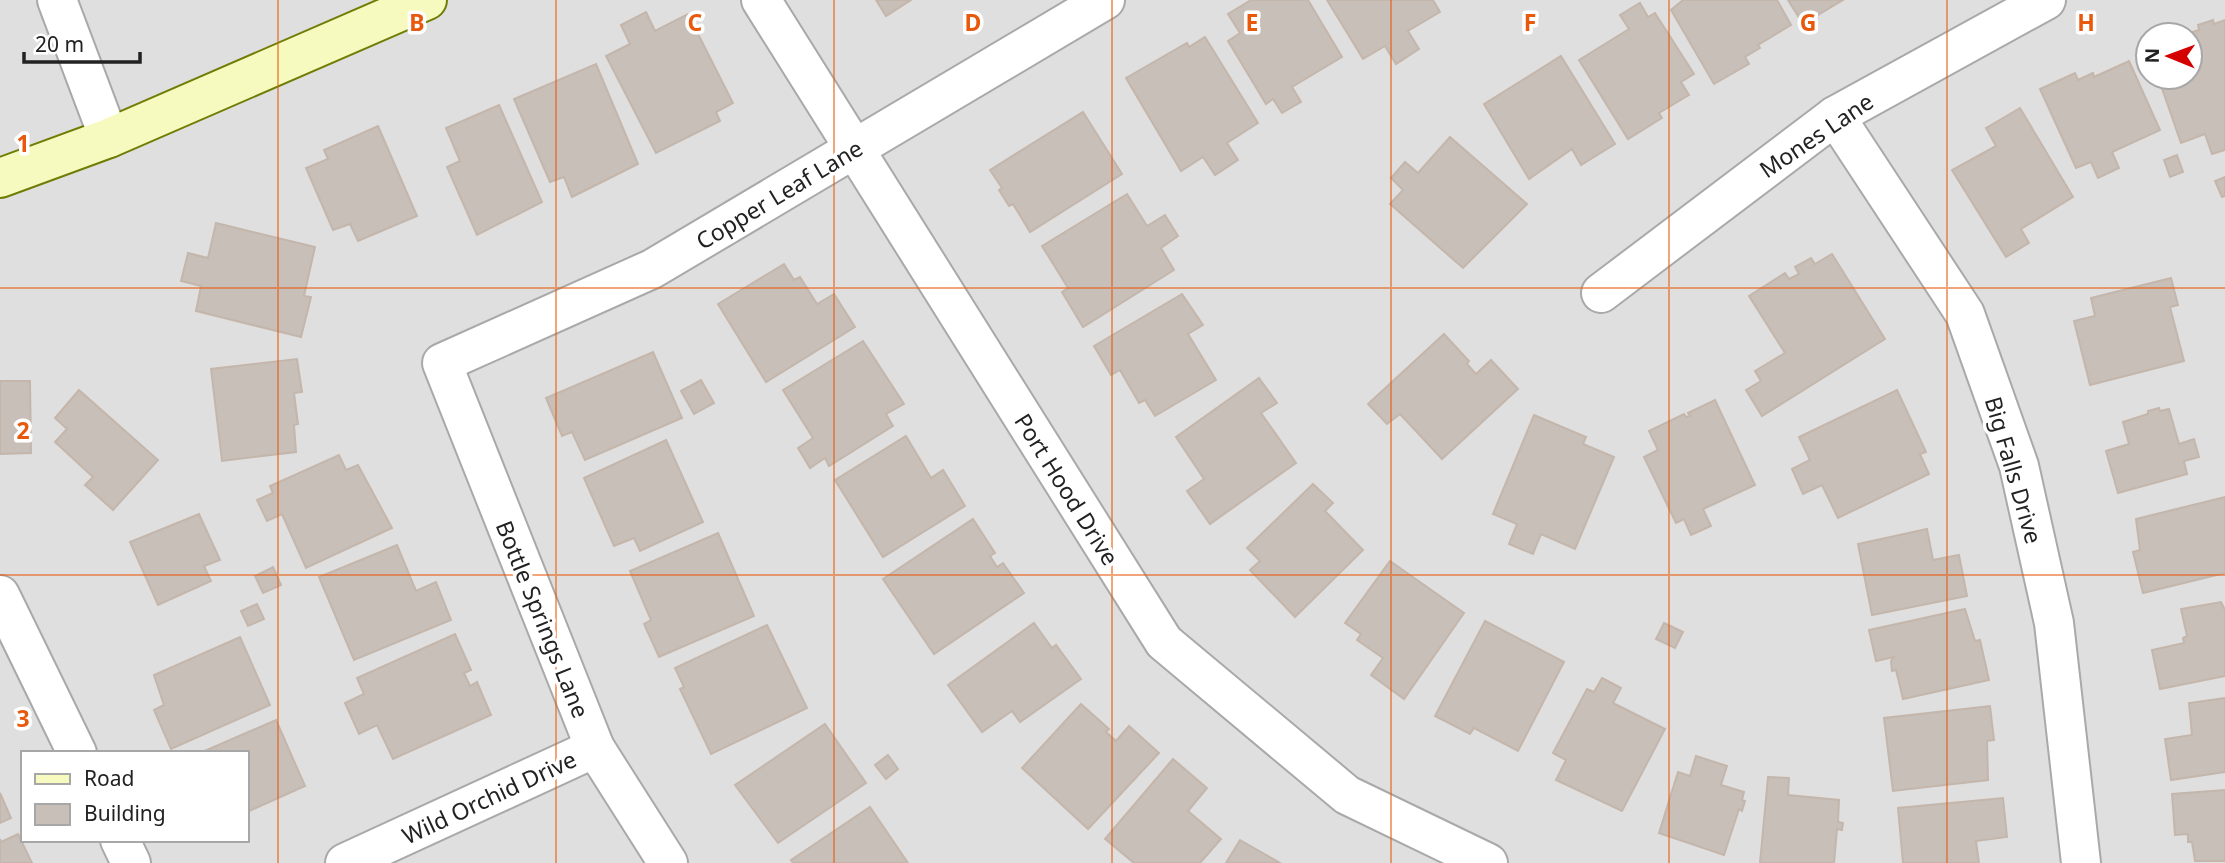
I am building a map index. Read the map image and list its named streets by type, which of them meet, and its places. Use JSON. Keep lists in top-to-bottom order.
{
  "streets": {
    "street": [
      "Mones Lane",
      "Copper Leaf Lane",
      "Big Falls Drive",
      "Port Hood Drive",
      "Bottle Springs Lane",
      "Wild Orchid Drive"
    ]
  },
  "crossings": [
    ["Mones Lane", "Big Falls Drive"],
    ["Copper Leaf Lane", "Port Hood Drive"],
    ["Copper Leaf Lane", "Bottle Springs Lane"],
    ["Bottle Springs Lane", "Wild Orchid Drive"]
  ],
  "legend": ["Road", "Building"],
  "scale_bar": "20 m",
  "north": "left",
  "grid": {
    "columns": [
      "B",
      "C",
      "D",
      "E",
      "F",
      "G",
      "H"
    ],
    "rows": ["1", "2", "3"]
  }
}
